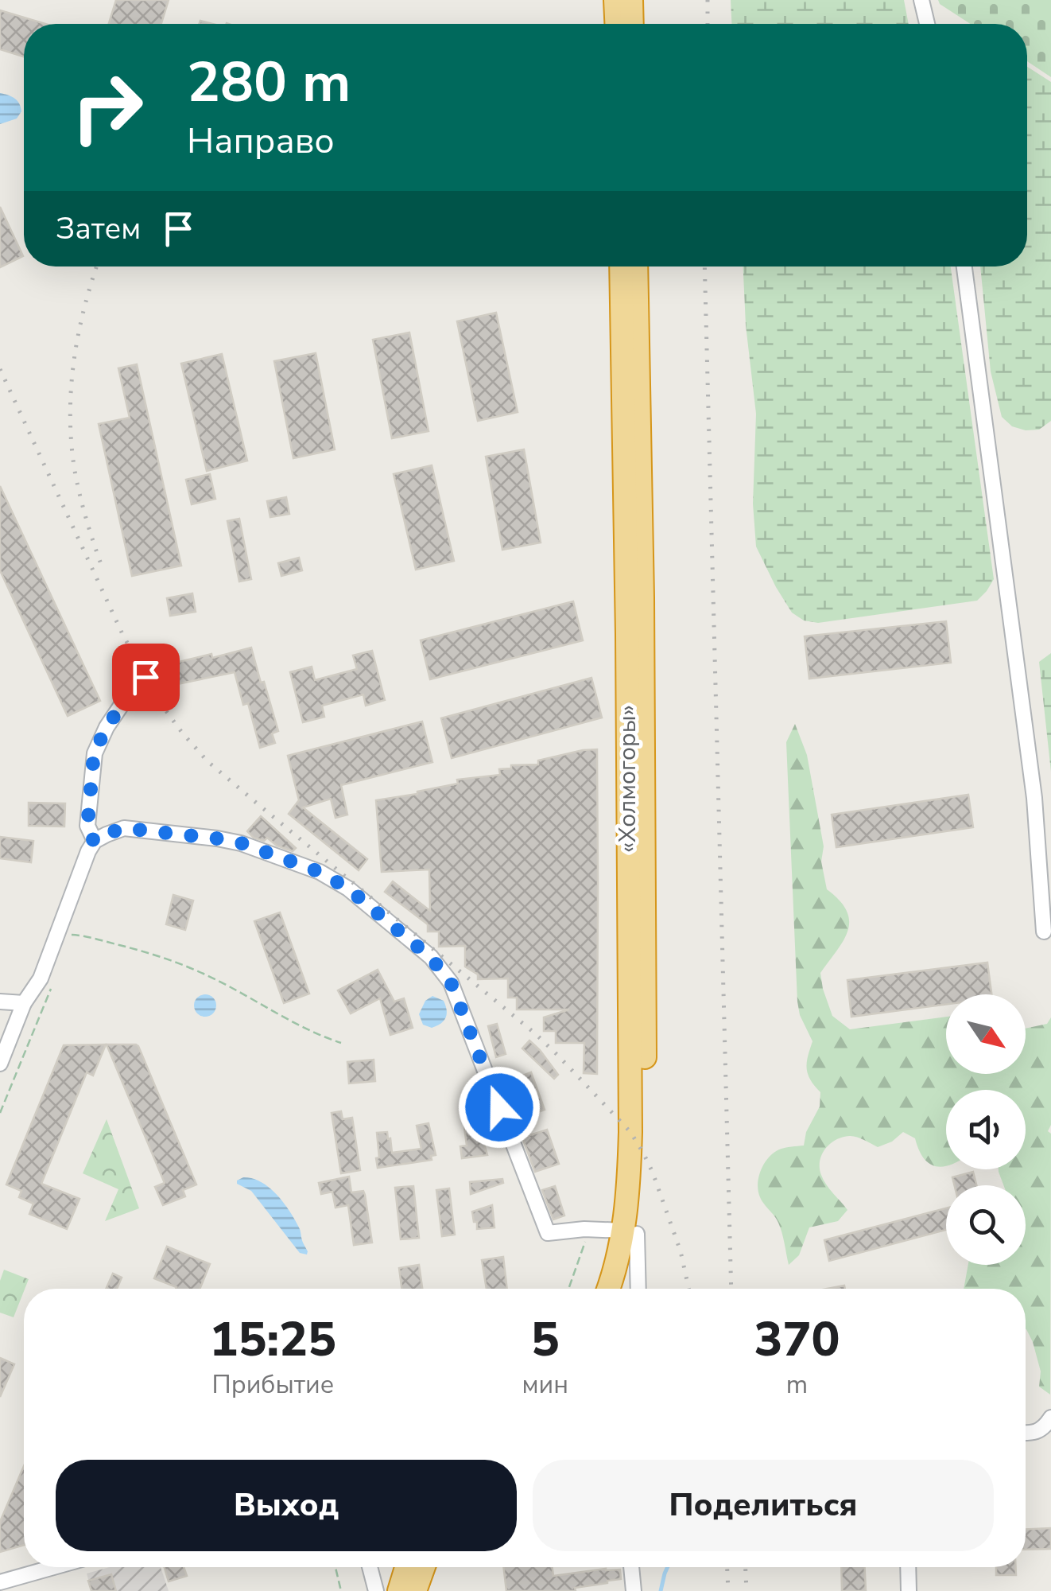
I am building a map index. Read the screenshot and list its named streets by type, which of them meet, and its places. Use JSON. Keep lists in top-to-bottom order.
{
  "streets": {
    "highway": ["«Холмогоры»"]
  },
  "north": "bottom right",
  "page": {
    "turn": ["280 m", "Направо"],
    "then": "Затем",
    "eta": [
      "15:25",
      "Прибытие",
      "5",
      "мин",
      "370",
      "m"
    ],
    "buttons": ["Выход", "Поделиться"]
  }
}
